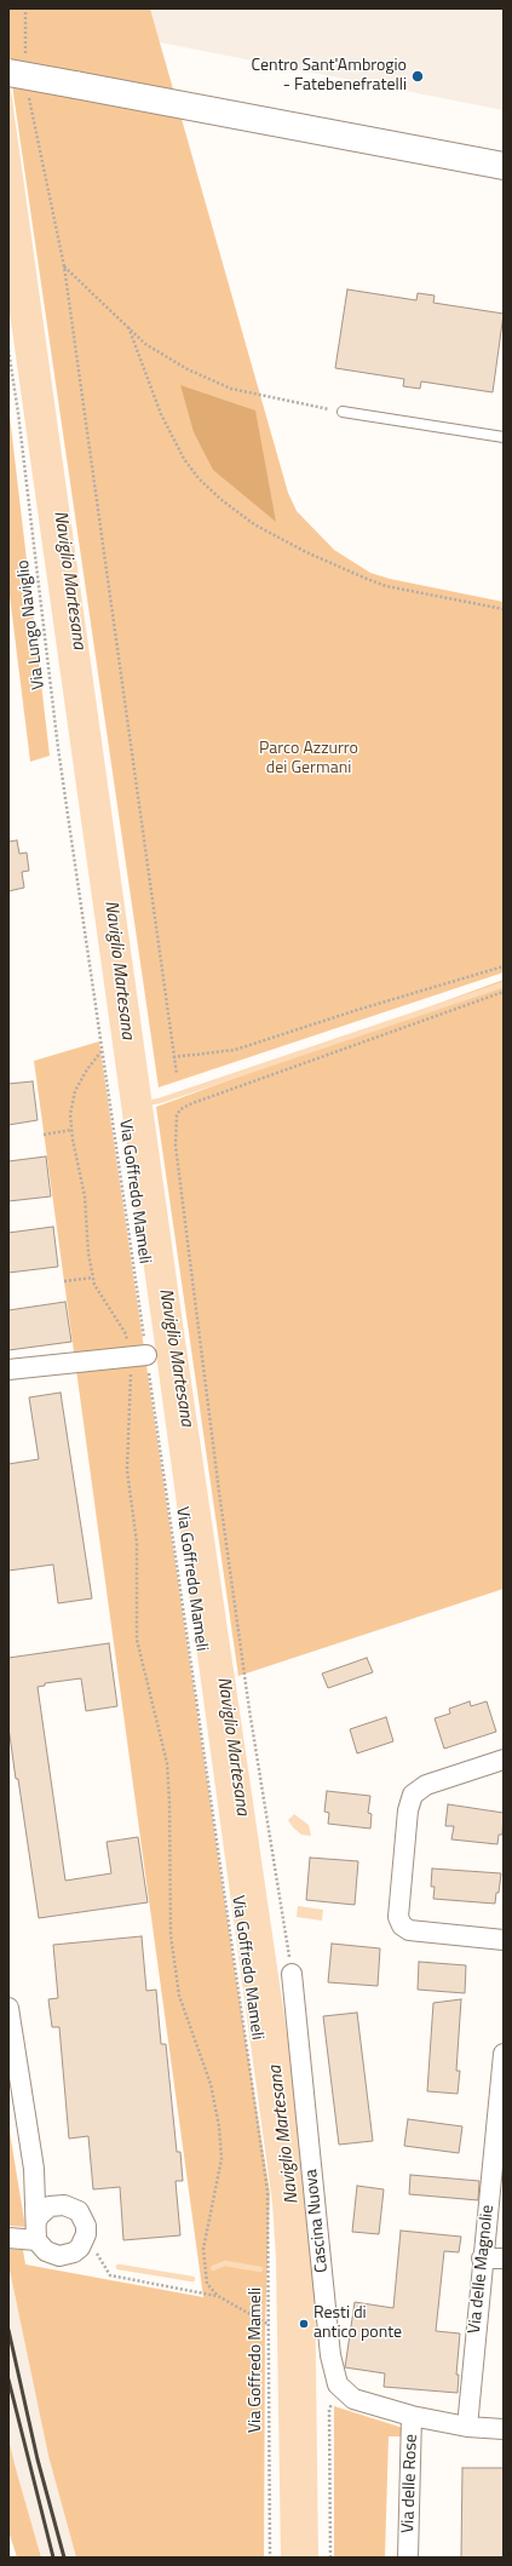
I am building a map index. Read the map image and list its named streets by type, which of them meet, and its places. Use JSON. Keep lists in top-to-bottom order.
{
  "streets": {
    "street": ["Cascina Nuova", "Via delle Magnolie", "Via delle Rose"],
    "path": ["Via Lungo Naviglio", "Via Goffredo Mameli"]
  },
  "crossings": [
    ["Via Lungo Naviglio", "Via Goffredo Mameli"],
    ["Via delle Magnolie", "Via delle Rose"]
  ],
  "water": ["Naviglio Martesana"],
  "parks": ["Parco Azzurro dei Germani"],
  "places": ["Centro Sant'Ambrogio - Fatebenefratelli", "Resti di antico ponte"]
}
